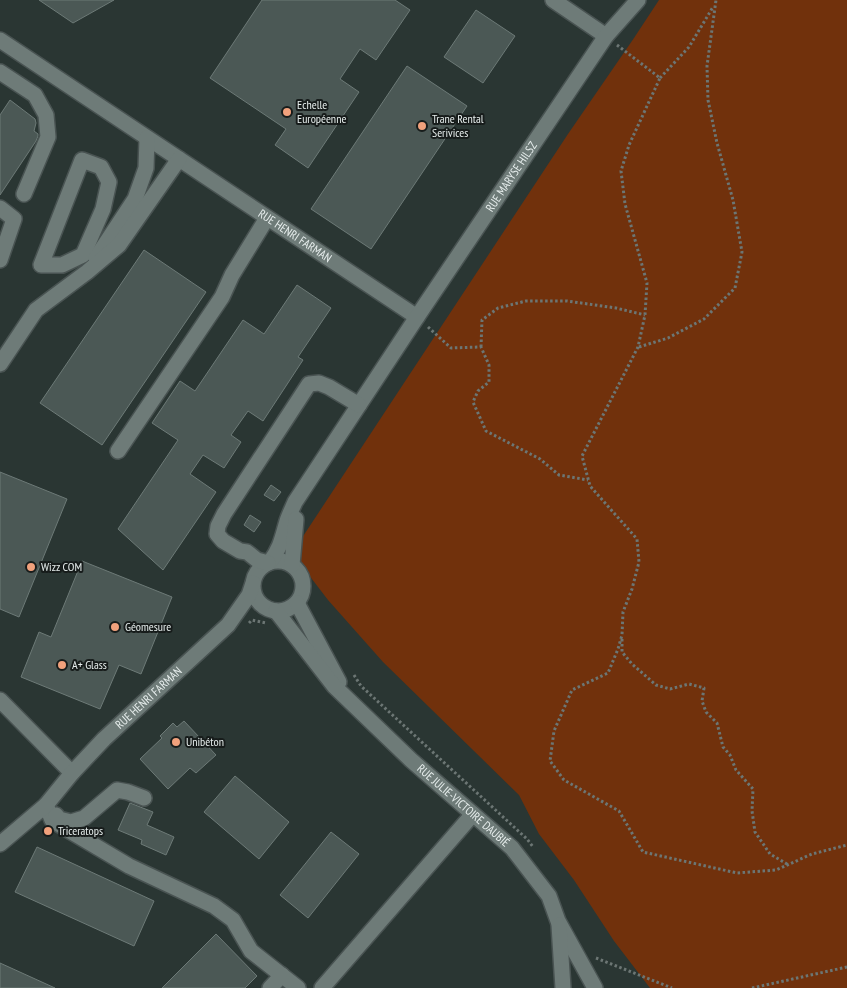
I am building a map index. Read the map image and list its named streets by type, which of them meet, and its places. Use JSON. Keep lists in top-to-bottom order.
{
  "streets": {
    "street": ["RUE MARYSE HILSZ", "RUE HENRI FARMAN", "RUE JULIE-VICTOIRE DAUBIÉ"]
  },
  "crossings": [
    ["RUE MARYSE HILSZ", "RUE HENRI FARMAN"],
    ["RUE HENRI FARMAN", "RUE JULIE-VICTOIRE DAUBIÉ"]
  ],
  "places": [
    "Echelle Européenne",
    "Trane Rental Serivices",
    "Wizz COM",
    "Géomesure",
    "A+ Glass",
    "Unibéton",
    "Triceratops"
  ]
}
